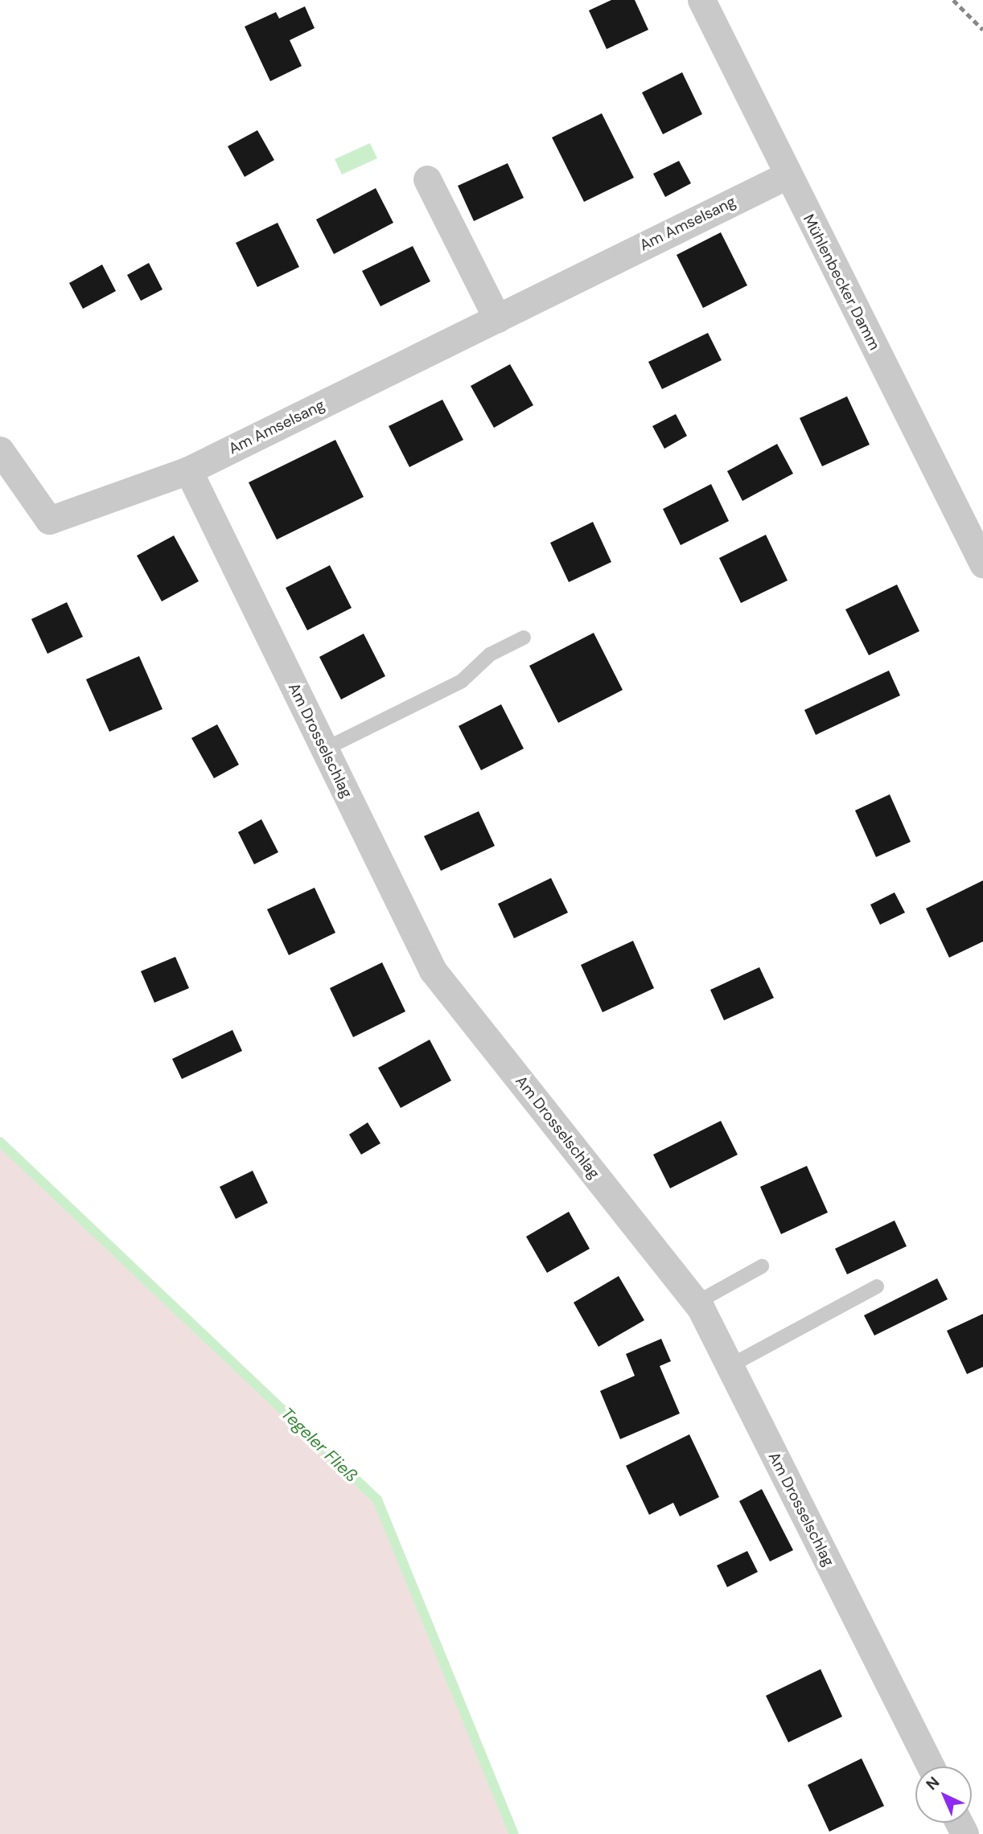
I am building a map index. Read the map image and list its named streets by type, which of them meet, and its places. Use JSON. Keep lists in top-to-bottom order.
{
  "streets": {
    "street": ["Am Amselsang", "Mühlenbecker Damm", "Am Drosselschlag"]
  },
  "crossings": [
    ["Am Amselsang", "Mühlenbecker Damm"],
    ["Am Amselsang", "Am Drosselschlag"]
  ],
  "water": ["Tegeler Fließ"],
  "north": "top left"
}
